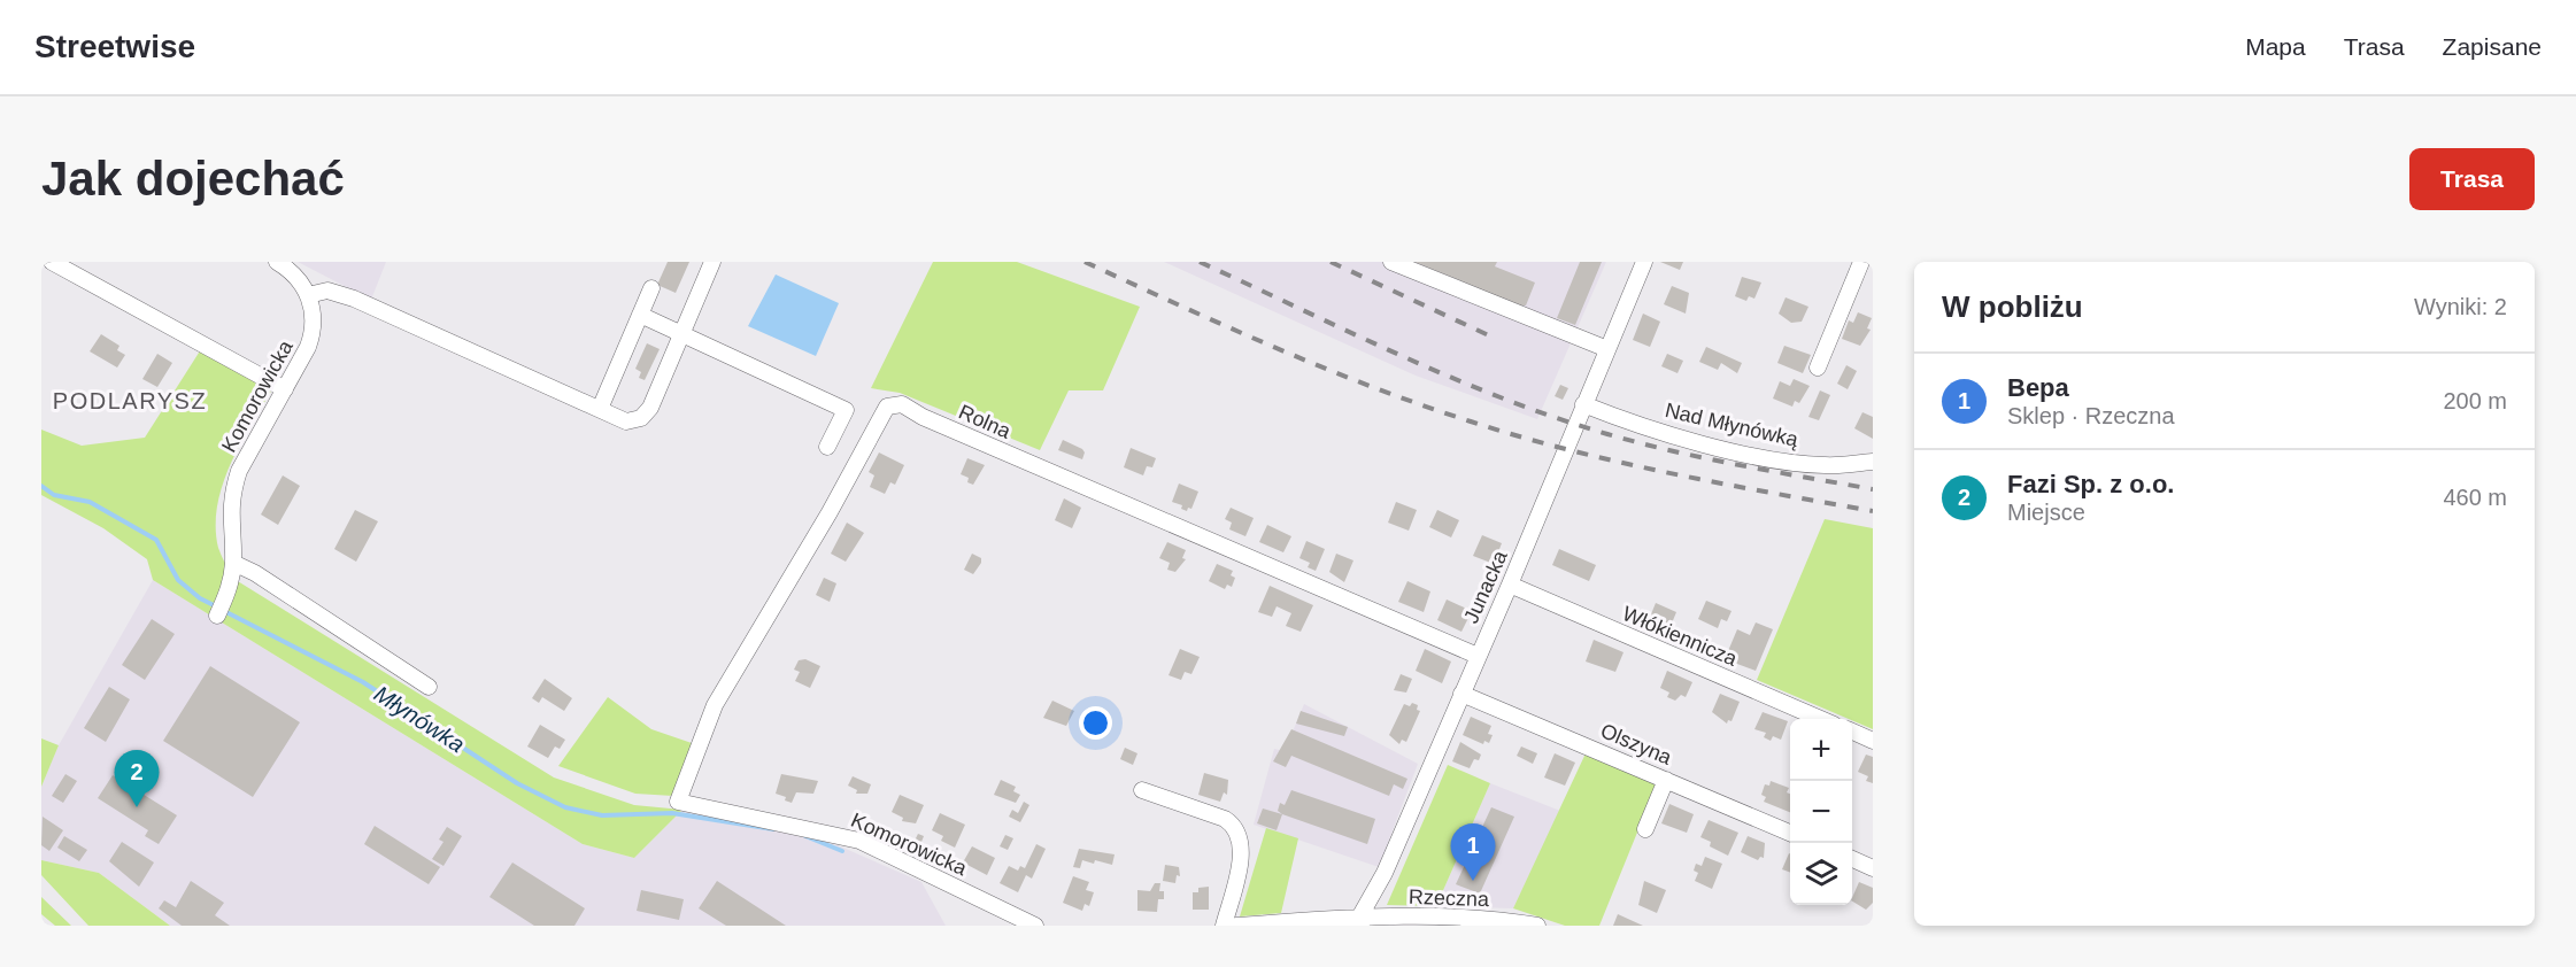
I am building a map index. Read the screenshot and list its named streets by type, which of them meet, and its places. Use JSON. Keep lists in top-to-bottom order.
{
  "streets": {
    "street": [
      "Komorowicka",
      "Rolna",
      "Nad Młynówką",
      "Junacka",
      "Włókiennicza",
      "Olszyna",
      "Rzeczna"
    ]
  },
  "crossings": [
    ["Komorowicka", "Rolna"],
    ["Rolna", "Junacka"],
    ["Nad Młynówką", "Junacka"],
    ["Junacka", "Włókiennicza"],
    ["Junacka", "Olszyna"],
    ["Junacka", "Rzeczna"]
  ],
  "districts": ["PODLARYSZ"],
  "water": ["Młynówka"],
  "page": {
    "header": "Streetwise",
    "nav": ["Mapa", "Trasa", "Zapisane"],
    "buttons": "Trasa",
    "title": "Jak dojechać",
    "heading": ["W pobliżu", "Wyniki: 2"],
    "list": [
      {
        "mark": "1",
        "name": "Bepa",
        "note": "Sklep · Rzeczna",
        "value": "200 m"
      },
      {
        "mark": "2",
        "name": "Fazi Sp. z o.o.",
        "note": "Miejsce",
        "value": "460 m"
      }
    ],
    "map_buttons": ["+", "−"],
    "pins": ["2", "1"]
  }
}
